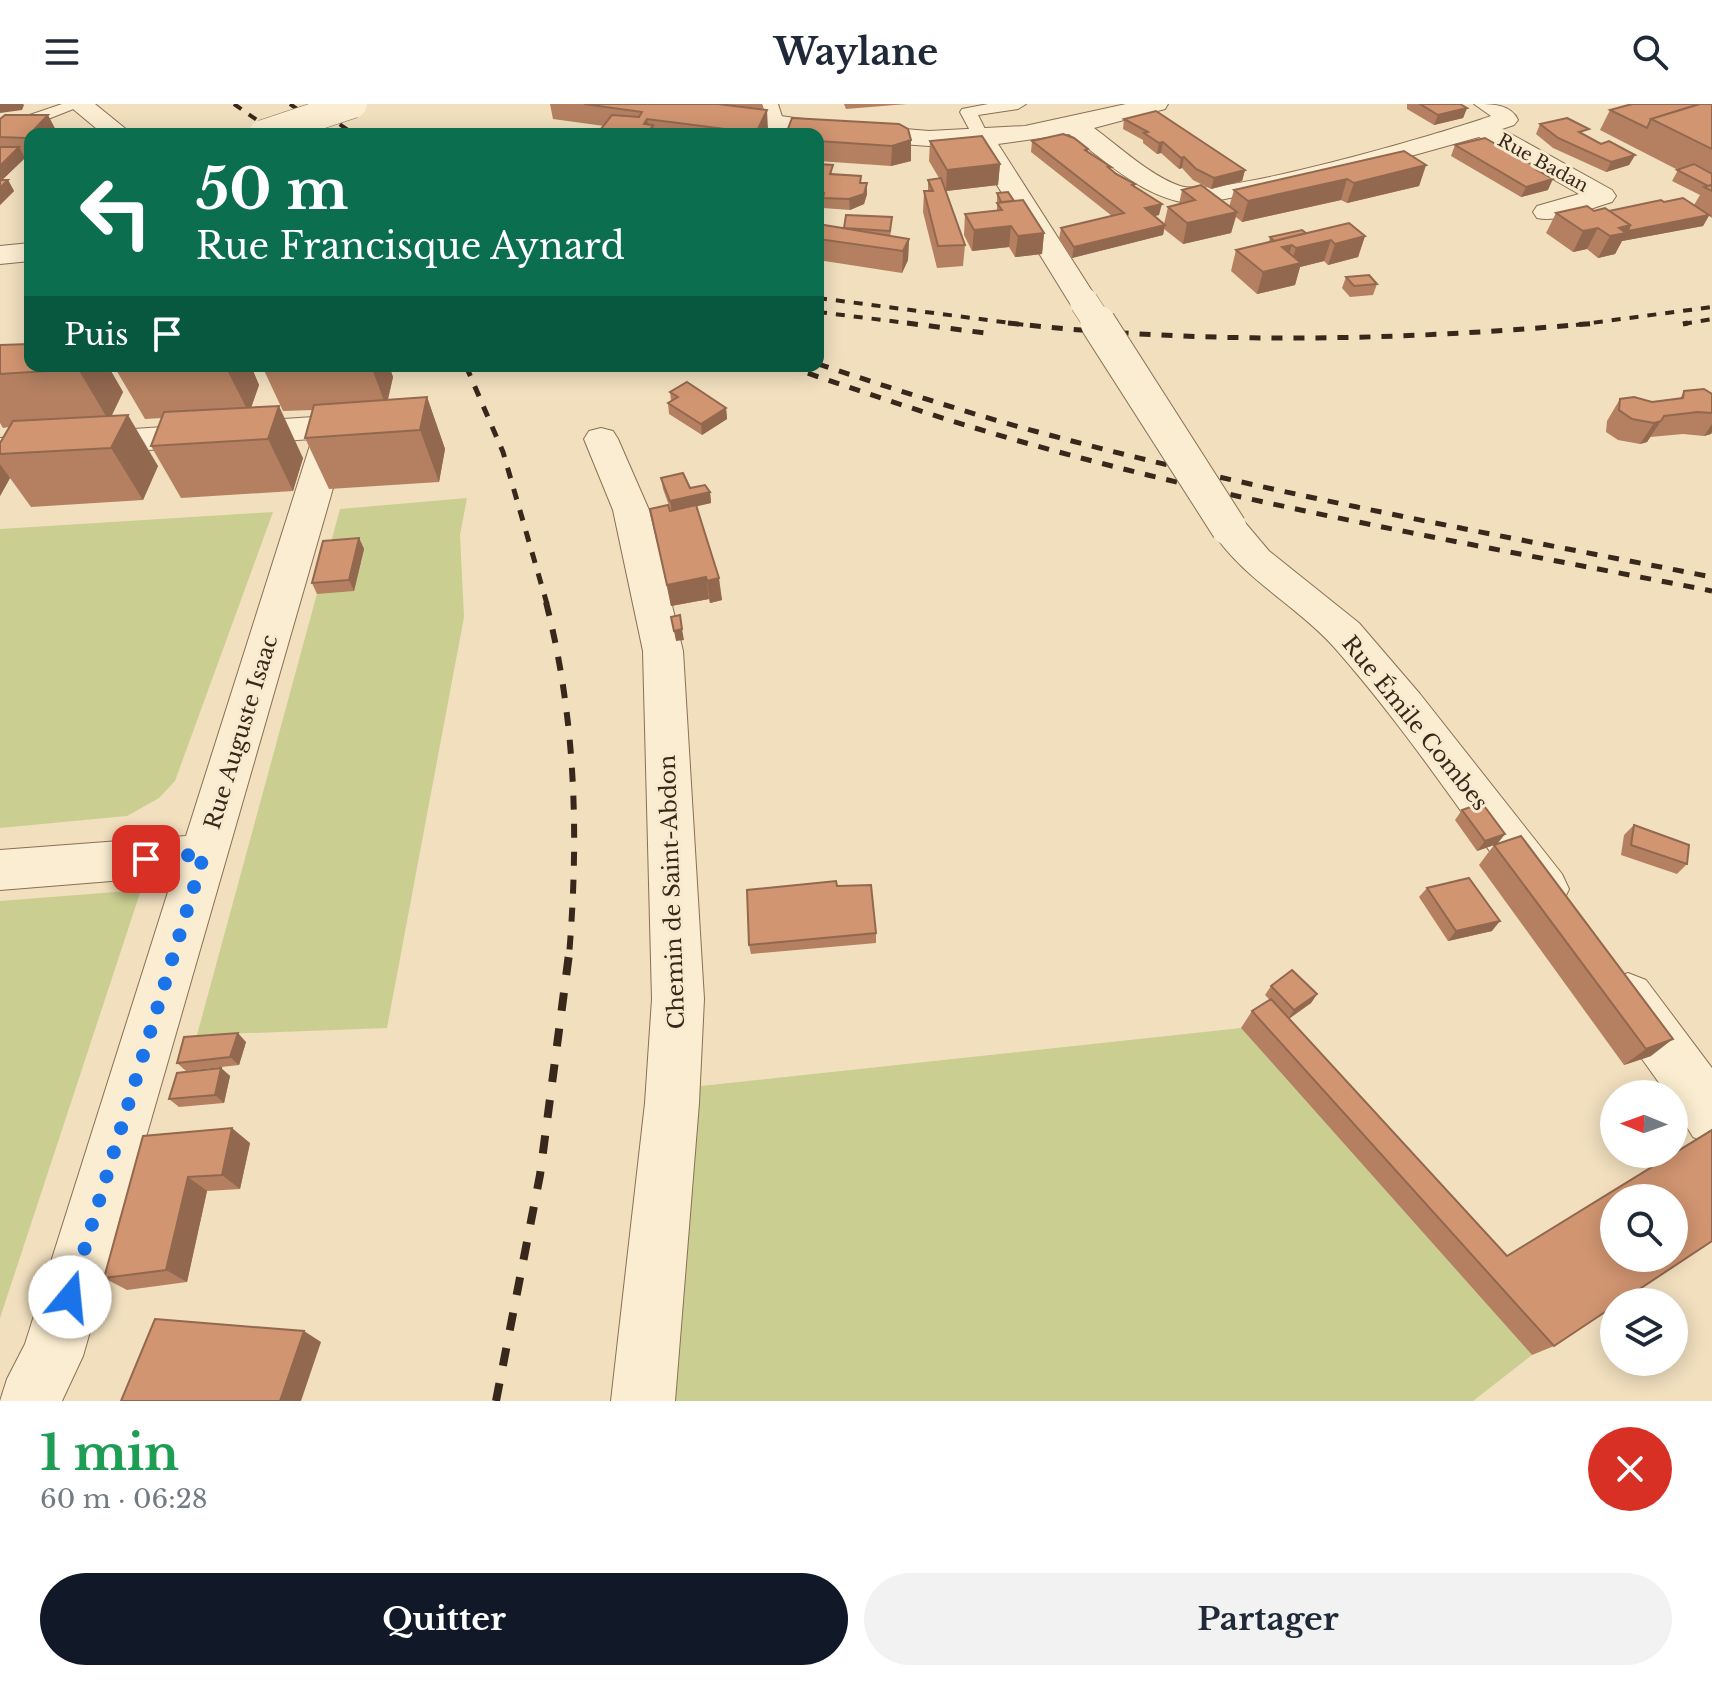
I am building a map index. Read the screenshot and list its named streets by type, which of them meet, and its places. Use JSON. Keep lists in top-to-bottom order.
{
  "streets": {
    "street": [
      "Rue Badan",
      "Rue Émile Combes",
      "Rue Auguste Isaac",
      "Chemin de Saint-Abdon"
    ]
  },
  "north": "left",
  "page": {
    "header": "Waylane",
    "turn": ["50 m", "Rue Francisque Aynard"],
    "then": "Puis",
    "heading": ["1 min", "60 m · 06:28"],
    "buttons": ["Quitter", "Partager"]
  }
}
